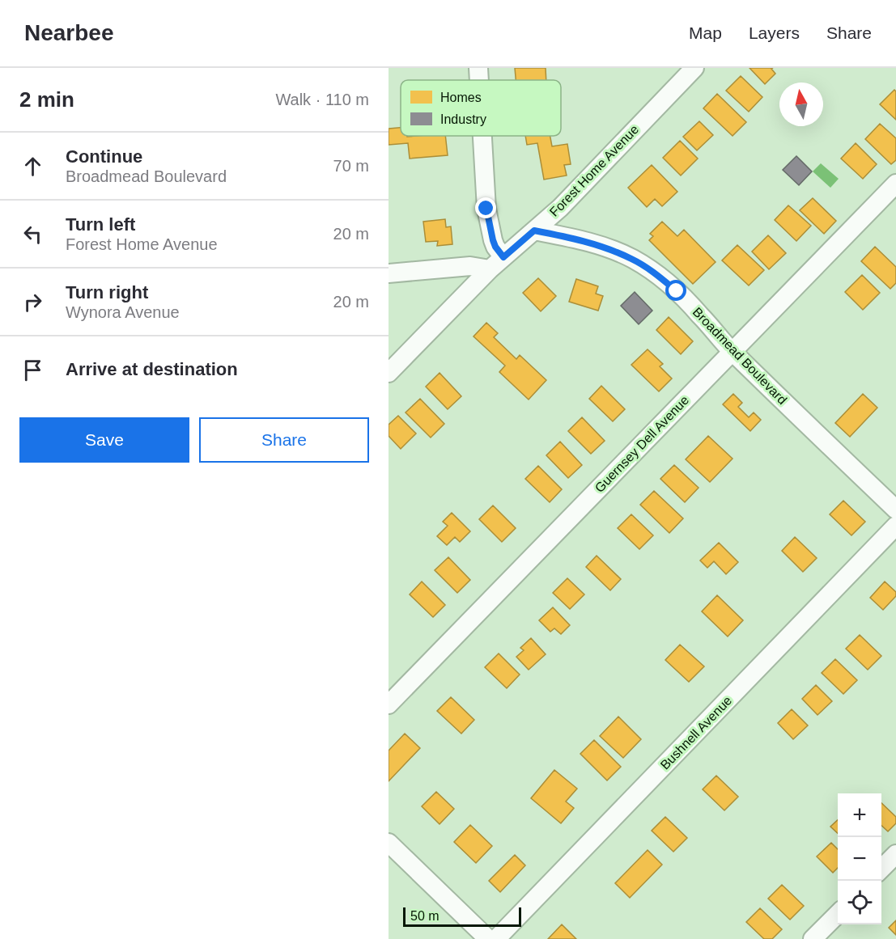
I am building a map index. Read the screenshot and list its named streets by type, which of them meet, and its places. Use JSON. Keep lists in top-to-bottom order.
{
  "streets": {
    "street": [
      "Forest Home Avenue",
      "Broadmead Boulevard",
      "Guernsey Dell Avenue",
      "Bushnell Avenue"
    ]
  },
  "crossings": [
    ["Forest Home Avenue", "Broadmead Boulevard"],
    ["Broadmead Boulevard", "Guernsey Dell Avenue"]
  ],
  "legend": ["Homes", "Industry"],
  "scale_bar": "50 m",
  "north": "top",
  "page": {
    "header": "Nearbee",
    "nav": ["Map", "Layers", "Share"],
    "heading": ["2 min", "Walk · 110 m"],
    "list": [
      ["Continue", "Broadmead Boulevard", "70 m"],
      ["Turn left", "Forest Home Avenue", "20 m"],
      ["Turn right", "Wynora Avenue", "20 m"],
      "Arrive at destination"
    ],
    "buttons": ["Save", "Share"],
    "map_buttons": ["+", "−"],
    "scale": "50 m"
  }
}
